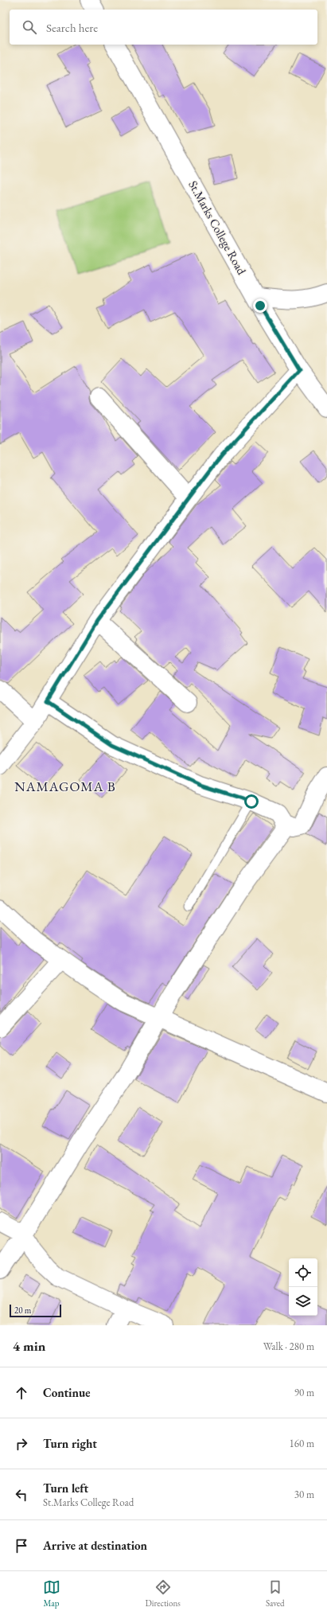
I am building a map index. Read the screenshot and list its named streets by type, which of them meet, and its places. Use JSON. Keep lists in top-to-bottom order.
{
  "streets": {
    "street": ["St.Marks College Road"]
  },
  "districts": ["NAMAGOMA B"],
  "scale_bar": "20 m",
  "page": {
    "search": "Search here",
    "scale": "20 m",
    "heading": ["4 min", "Walk · 280 m"],
    "list": [
      ["Continue", "90 m"],
      ["Turn right", "160 m"],
      ["Turn left", "St.Marks College Road", "30 m"],
      "Arrive at destination"
    ],
    "nav": ["Map", "Directions", "Saved"]
  }
}
